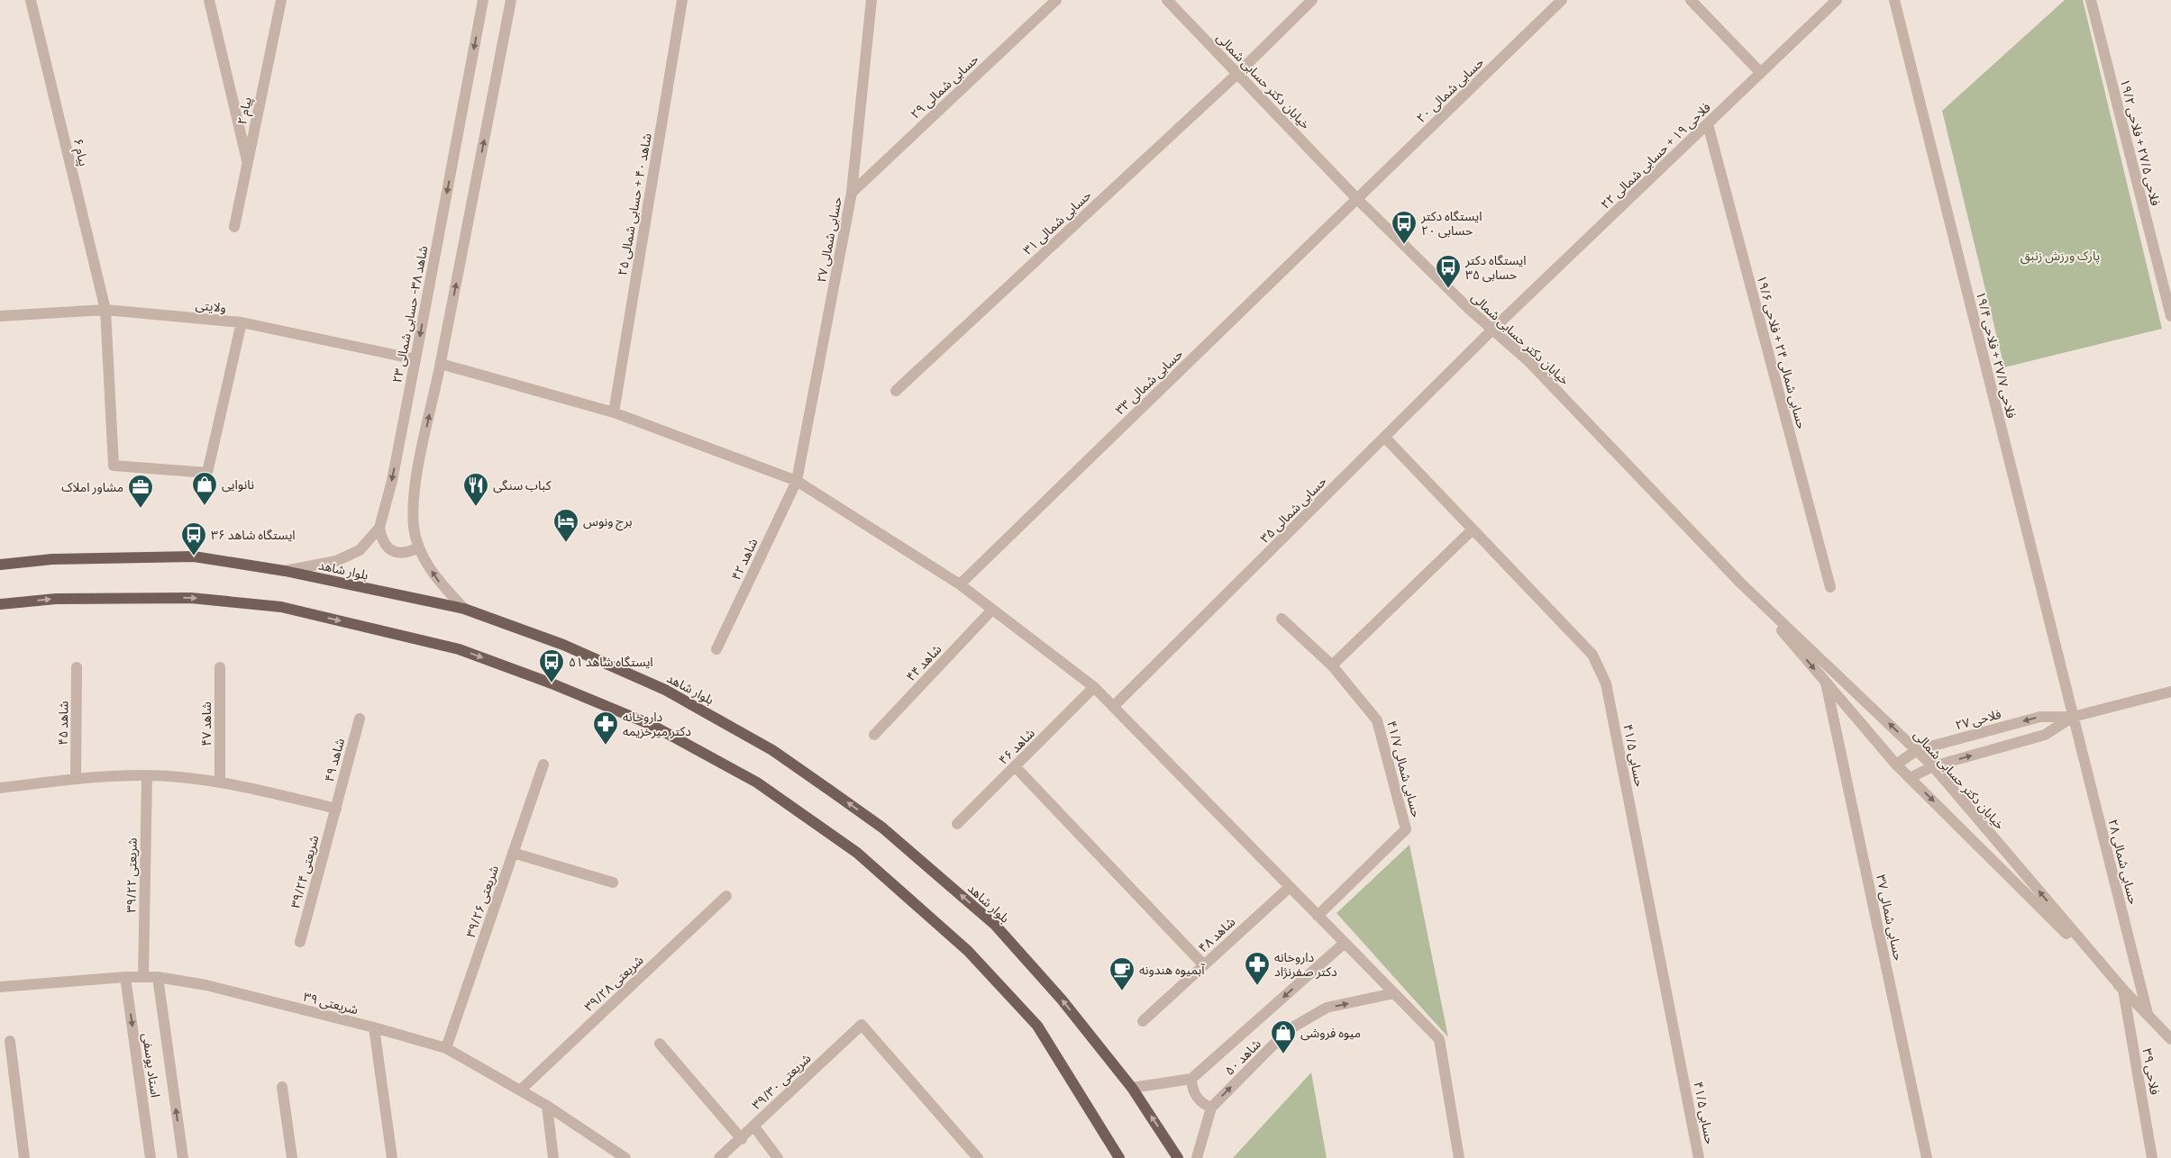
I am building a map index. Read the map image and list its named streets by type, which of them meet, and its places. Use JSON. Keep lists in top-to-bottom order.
{
  "streets": {
    "main road": ["بلوار شاهد"],
    "street": [
      "خیابان دکتر حسابی شمالی",
      "حسابی شمالی ۲۹",
      "حسابی شمالی ۲۰",
      "پیام ۲",
      "فلاحی ۲۷/۵ + فلاحی ۱۹/۲",
      "پیام ۶",
      "فلاحی ۱۹ + حسابی شمالی ۲۲",
      "شاهد ۴۰ + حسابی شمالی ۲۵",
      "حسابی شمالی ۳۱",
      "حسابی شمالی ۲۷",
      "ولایتی",
      "شاهد ۳۸- حسابی شمالی ۲۳",
      "حسابی شمالی ۲۴ + فلاحی ۱۹/۶",
      "فلاحی ۲۷/۷ + فلاحی ۱۹/۴",
      "حسابی شمالی ۳۳",
      "حسابی شمالی ۳۵",
      "شاهد ۴۲",
      "شاهد ۴۴",
      "فلاحی ۲۷",
      "شاهد ۴۵",
      "شاهد ۴۷",
      "شاهد ۴۶",
      "حسابی ۴۱/۵",
      "شاهد ۴۹",
      "حسابی شمالی ۴۱/۷",
      "حسابی شمالی ۲۸",
      "شریعتی ۳۹/۲۴",
      "شریعتی ۳۹/۲۲",
      "شریعتی ۳۹/۲۶",
      "حسابی شمالی ۳۷",
      "شاهد ۴۸",
      "شریعتی ۳۹/۲۸",
      "شریعتی ۳۹",
      "شاهد ۵۰",
      "استاد یوسفی",
      "فلاحی ۳۹",
      "شریعتی ۳۹/۳۰"
    ]
  },
  "crossings": [
    ["خیابان دکتر حسابی شمالی", "حسابی شمالی ۲۰"],
    ["خیابان دکتر حسابی شمالی", "فلاحی ۱۹ + حسابی شمالی ۲۲"],
    ["خیابان دکتر حسابی شمالی", "حسابی شمالی ۳۱"],
    ["خیابان دکتر حسابی شمالی", "حسابی شمالی ۳۳"],
    ["خیابان دکتر حسابی شمالی", "حسابی شمالی ۳۵"],
    ["خیابان دکتر حسابی شمالی", "فلاحی ۲۷"],
    ["خیابان دکتر حسابی شمالی", "حسابی شمالی ۲۸"],
    ["خیابان دکتر حسابی شمالی", "حسابی شمالی ۳۷"],
    ["خیابان دکتر حسابی شمالی", "فلاحی ۳۹"],
    ["حسابی شمالی ۲۹", "حسابی شمالی ۲۷"],
    ["حسابی شمالی ۲۰", "حسابی شمالی ۳۳"],
    ["پیام ۶", "ولایتی"],
    ["فلاحی ۱۹ + حسابی شمالی ۲۲", "حسابی شمالی ۲۴ + فلاحی ۱۹/۶"],
    ["فلاحی ۱۹ + حسابی شمالی ۲۲", "حسابی شمالی ۳۵"],
    ["حسابی شمالی ۲۷", "شاهد ۴۲"],
    ["ولایتی", "شاهد ۳۸- حسابی شمالی ۲۳"],
    ["شاهد ۳۸- حسابی شمالی ۲۳", "بلوار شاهد"],
    ["فلاحی ۲۷/۷ + فلاحی ۱۹/۴", "فلاحی ۲۷"],
    ["فلاحی ۲۷/۷ + فلاحی ۱۹/۴", "حسابی شمالی ۲۸"],
    ["حسابی شمالی ۳۵", "حسابی ۴۱/۵"],
    ["فلاحی ۲۷", "حسابی شمالی ۲۸"],
    ["شاهد ۴۹", "شریعتی ۳۹/۲۴"],
    ["شریعتی ۳۹/۲۲", "شریعتی ۳۹"],
    ["شریعتی ۳۹/۲۶", "شریعتی ۳۹"],
    ["شریعتی ۳۹/۲۸", "شریعتی ۳۹"],
    ["شریعتی ۳۹", "استاد یوسفی"]
  ],
  "parks": ["پارک ورزش زنبق"],
  "places": {
    "bus stop": [
      "ایستگاه دکتر حسابی ۲۰",
      "ایستگاه دکتر حسابی ۳۵",
      "ایستگاه شاهد ۳۶",
      "ایستگاه شاهد ۵۱"
    ],
    "shop": ["نانوایی", "میوه فروشی"],
    "restaurant": ["کباب سنگی"],
    "office": ["مشاور املاک"],
    "hotel": ["برج ونوس"],
    "pharmacy": ["داروخانه دکتر میرخزیمه", "داروخانه دکتر صفرنژاد"],
    "cafe": ["آبمیوه هندونه"]
  }
}
